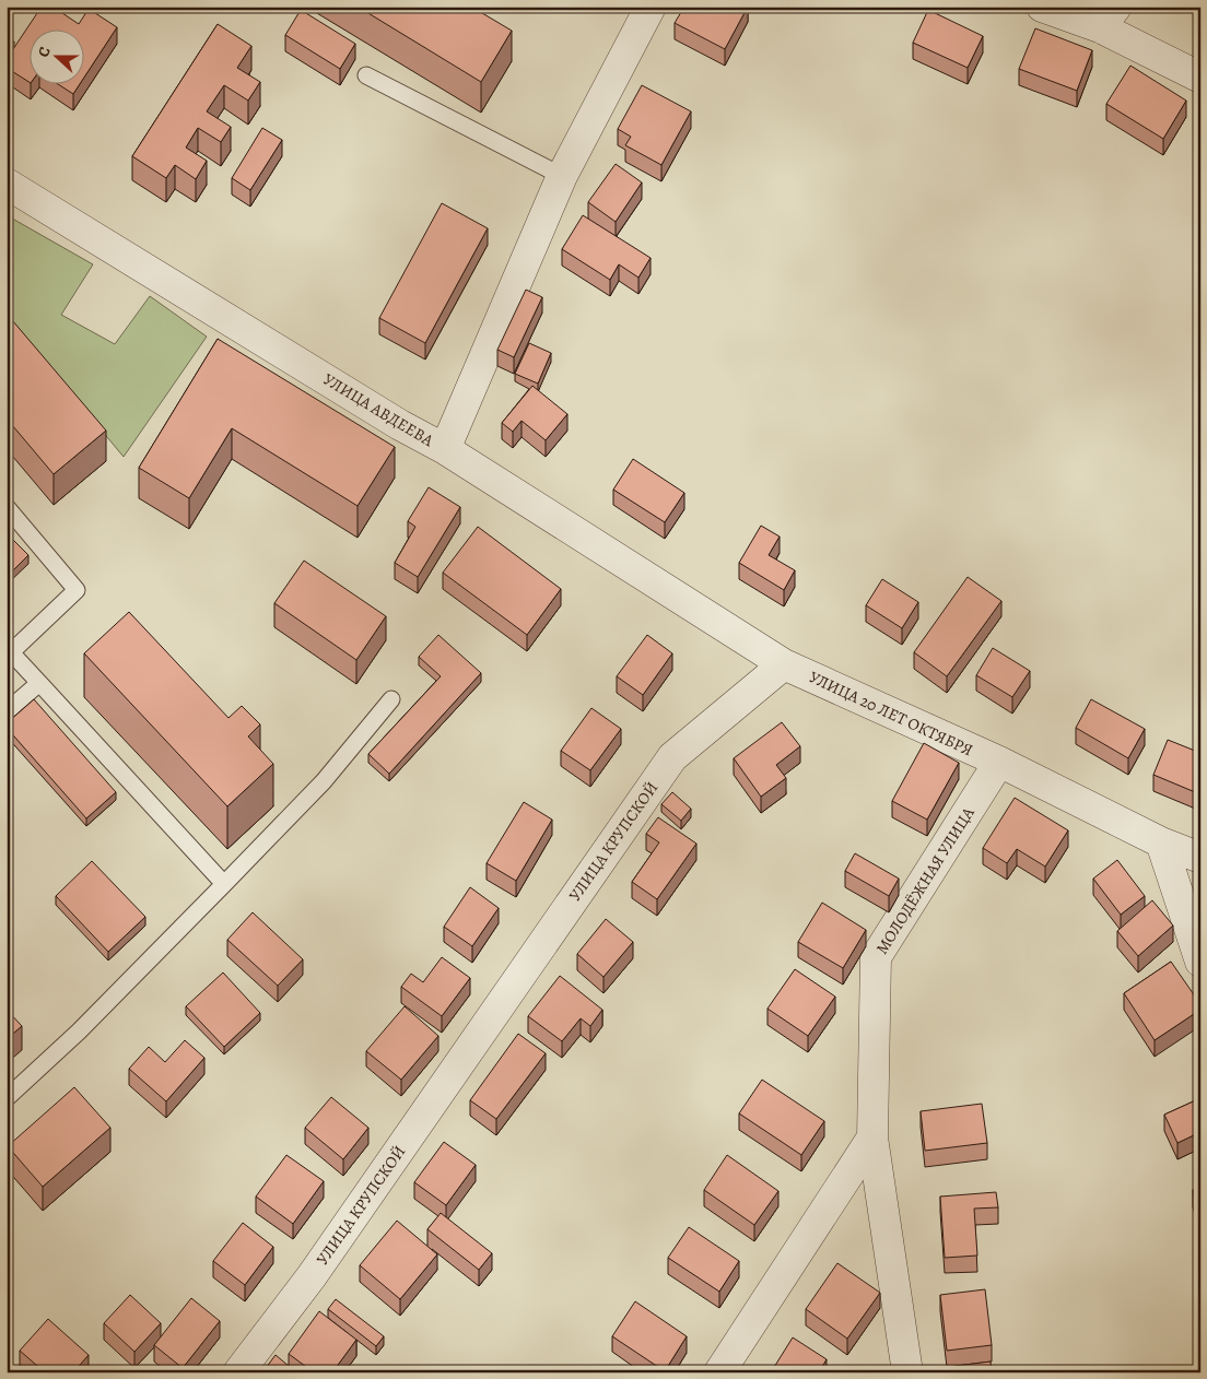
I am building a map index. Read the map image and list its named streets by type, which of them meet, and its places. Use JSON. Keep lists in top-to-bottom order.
{
  "streets": {
    "street": [
      "УЛИЦА АВДЕЕВА",
      "УЛИЦА 20 ЛЕТ ОКТЯБРЯ",
      "УЛИЦА КРУПСКОЙ",
      "МОЛОДЁЖНАЯ УЛИЦА"
    ]
  },
  "crossings": [
    ["УЛИЦА 20 ЛЕТ ОКТЯБРЯ", "УЛИЦА КРУПСКОЙ"],
    ["УЛИЦА 20 ЛЕТ ОКТЯБРЯ", "МОЛОДЁЖНАЯ УЛИЦА"]
  ],
  "north": "left"
}
